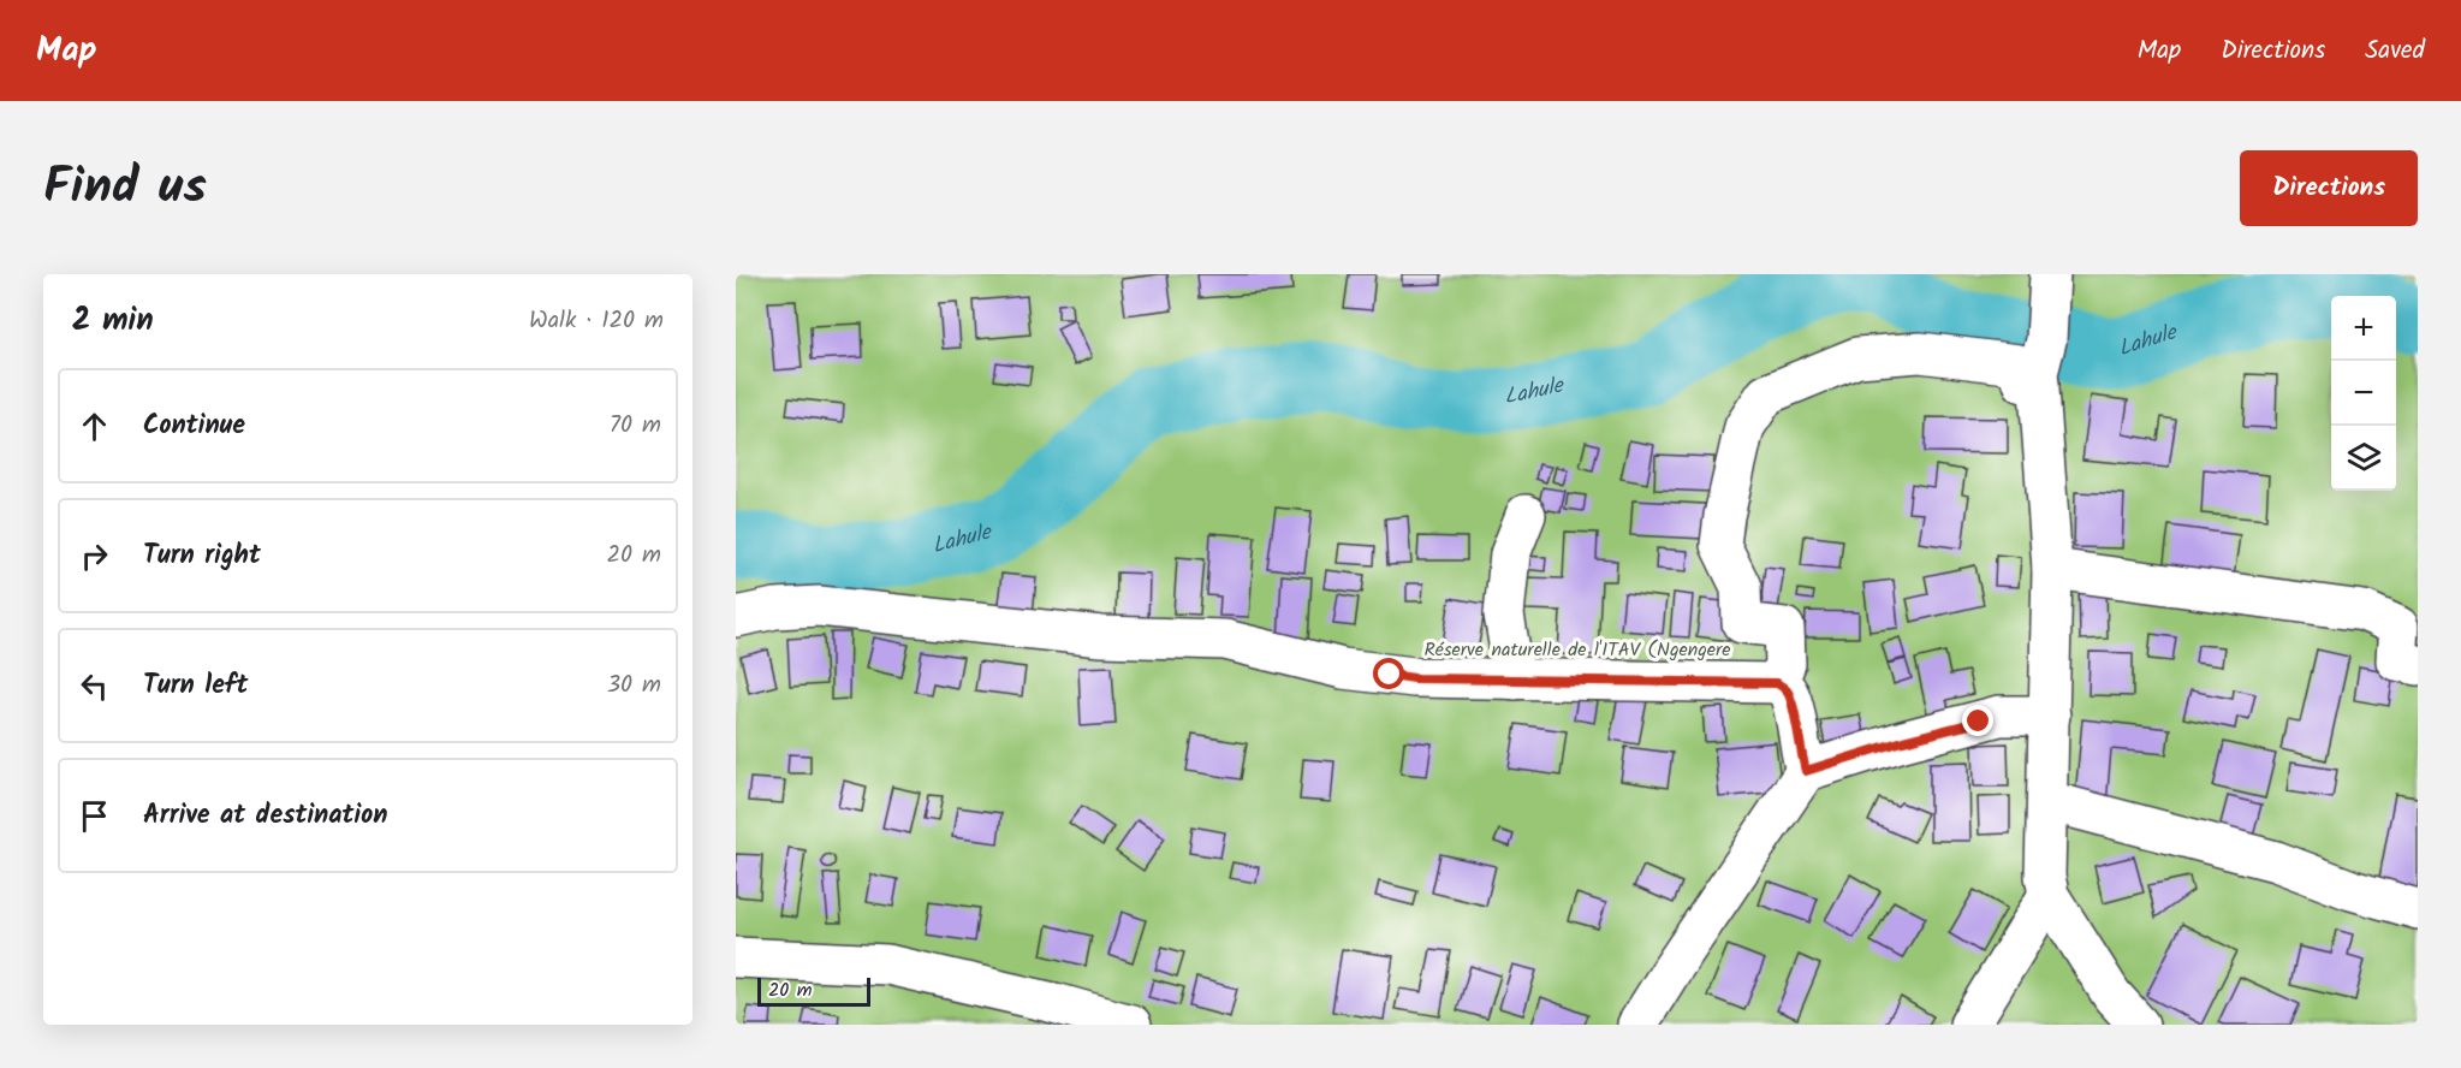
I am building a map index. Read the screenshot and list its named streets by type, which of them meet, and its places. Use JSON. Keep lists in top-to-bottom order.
{
  "water": ["Lahule"],
  "parks": ["Réserve naturelle de l'ITAV (Ngengere"],
  "scale_bar": "20 m",
  "page": {
    "header": "Map",
    "nav": ["Map", "Directions", "Saved"],
    "title": "Find us",
    "buttons": "Directions",
    "heading": ["2 min", "Walk · 120 m"],
    "map_buttons": ["+", "−"],
    "list": [
      ["Continue", "70 m"],
      ["Turn right", "20 m"],
      ["Turn left", "30 m"],
      "Arrive at destination"
    ],
    "scale": "20 m"
  }
}
